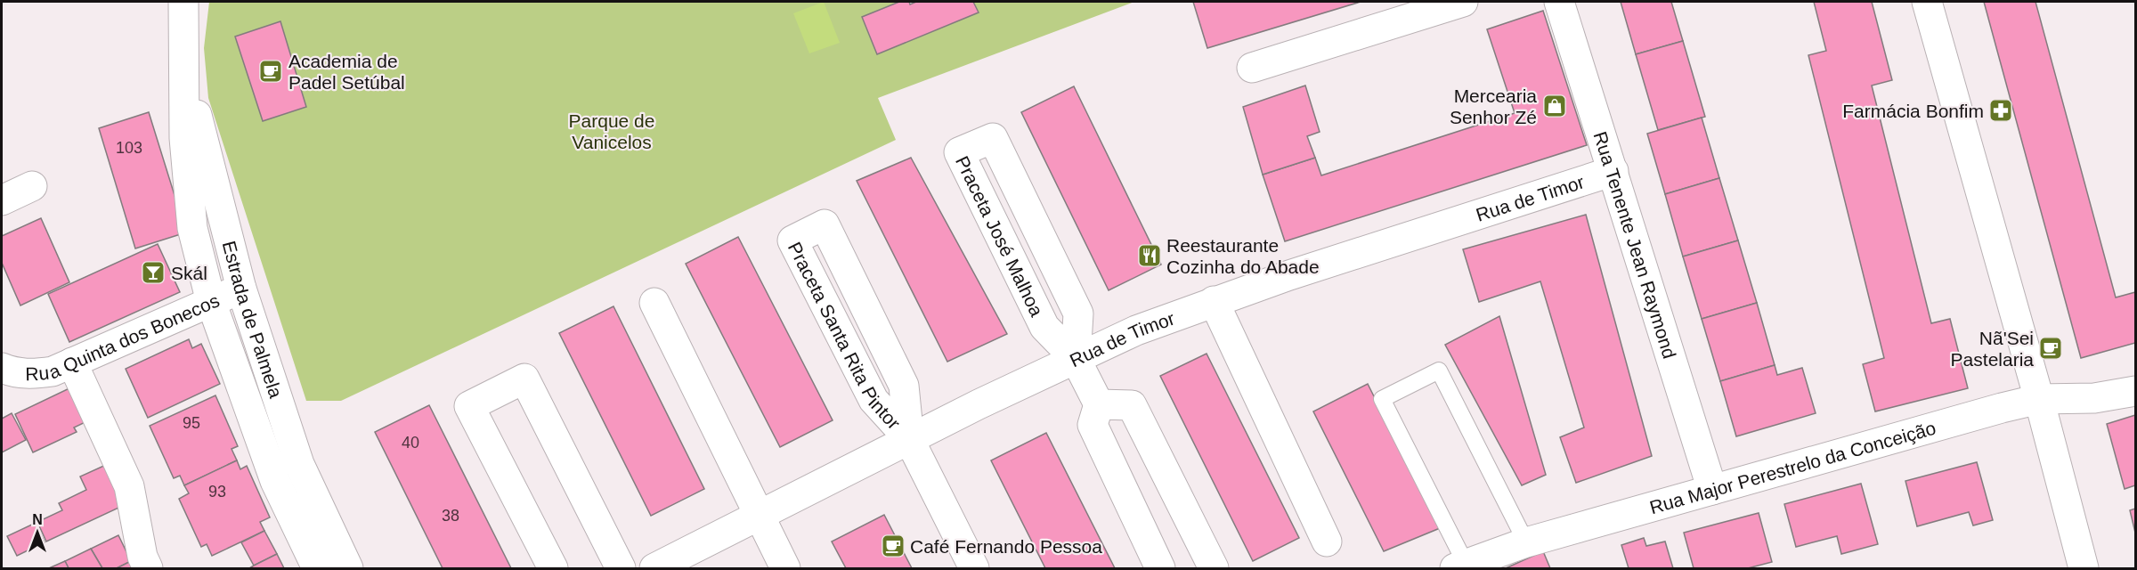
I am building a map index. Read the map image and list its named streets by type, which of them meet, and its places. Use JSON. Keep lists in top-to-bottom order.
{
  "streets": {
    "street": [
      "Rua de Timor",
      "Praceta José Malhoa",
      "Rua Tenente Jean Raymond",
      "Estrada de Palmela",
      "Rua Quinta dos Bonecos",
      "Praceta Santa Rita Pintor",
      "Rua Major Perestrelo da Conceição"
    ]
  },
  "crossings": [
    ["Rua de Timor", "Praceta José Malhoa"],
    ["Rua de Timor", "Rua Tenente Jean Raymond"],
    ["Rua de Timor", "Praceta Santa Rita Pintor"],
    ["Rua Tenente Jean Raymond", "Rua Major Perestrelo da Conceição"],
    ["Estrada de Palmela", "Rua Quinta dos Bonecos"]
  ],
  "parks": ["Parque de Vanicelos"],
  "places": {
    "cafe": ["Academia de Padel Setúbal", "Nã'Sei Pastelaria", "Café Fernando Pessoa"],
    "shop": ["Mercearia Senhor Zé"],
    "pharmacy": ["Farmácia Bonfim"],
    "restaurant": ["Reestaurante Cozinha do Abade"],
    "bar": ["Skál"]
  },
  "house_numbers": [
    "103",
    "95",
    "40",
    "93",
    "38"
  ],
  "north": "top"
}
